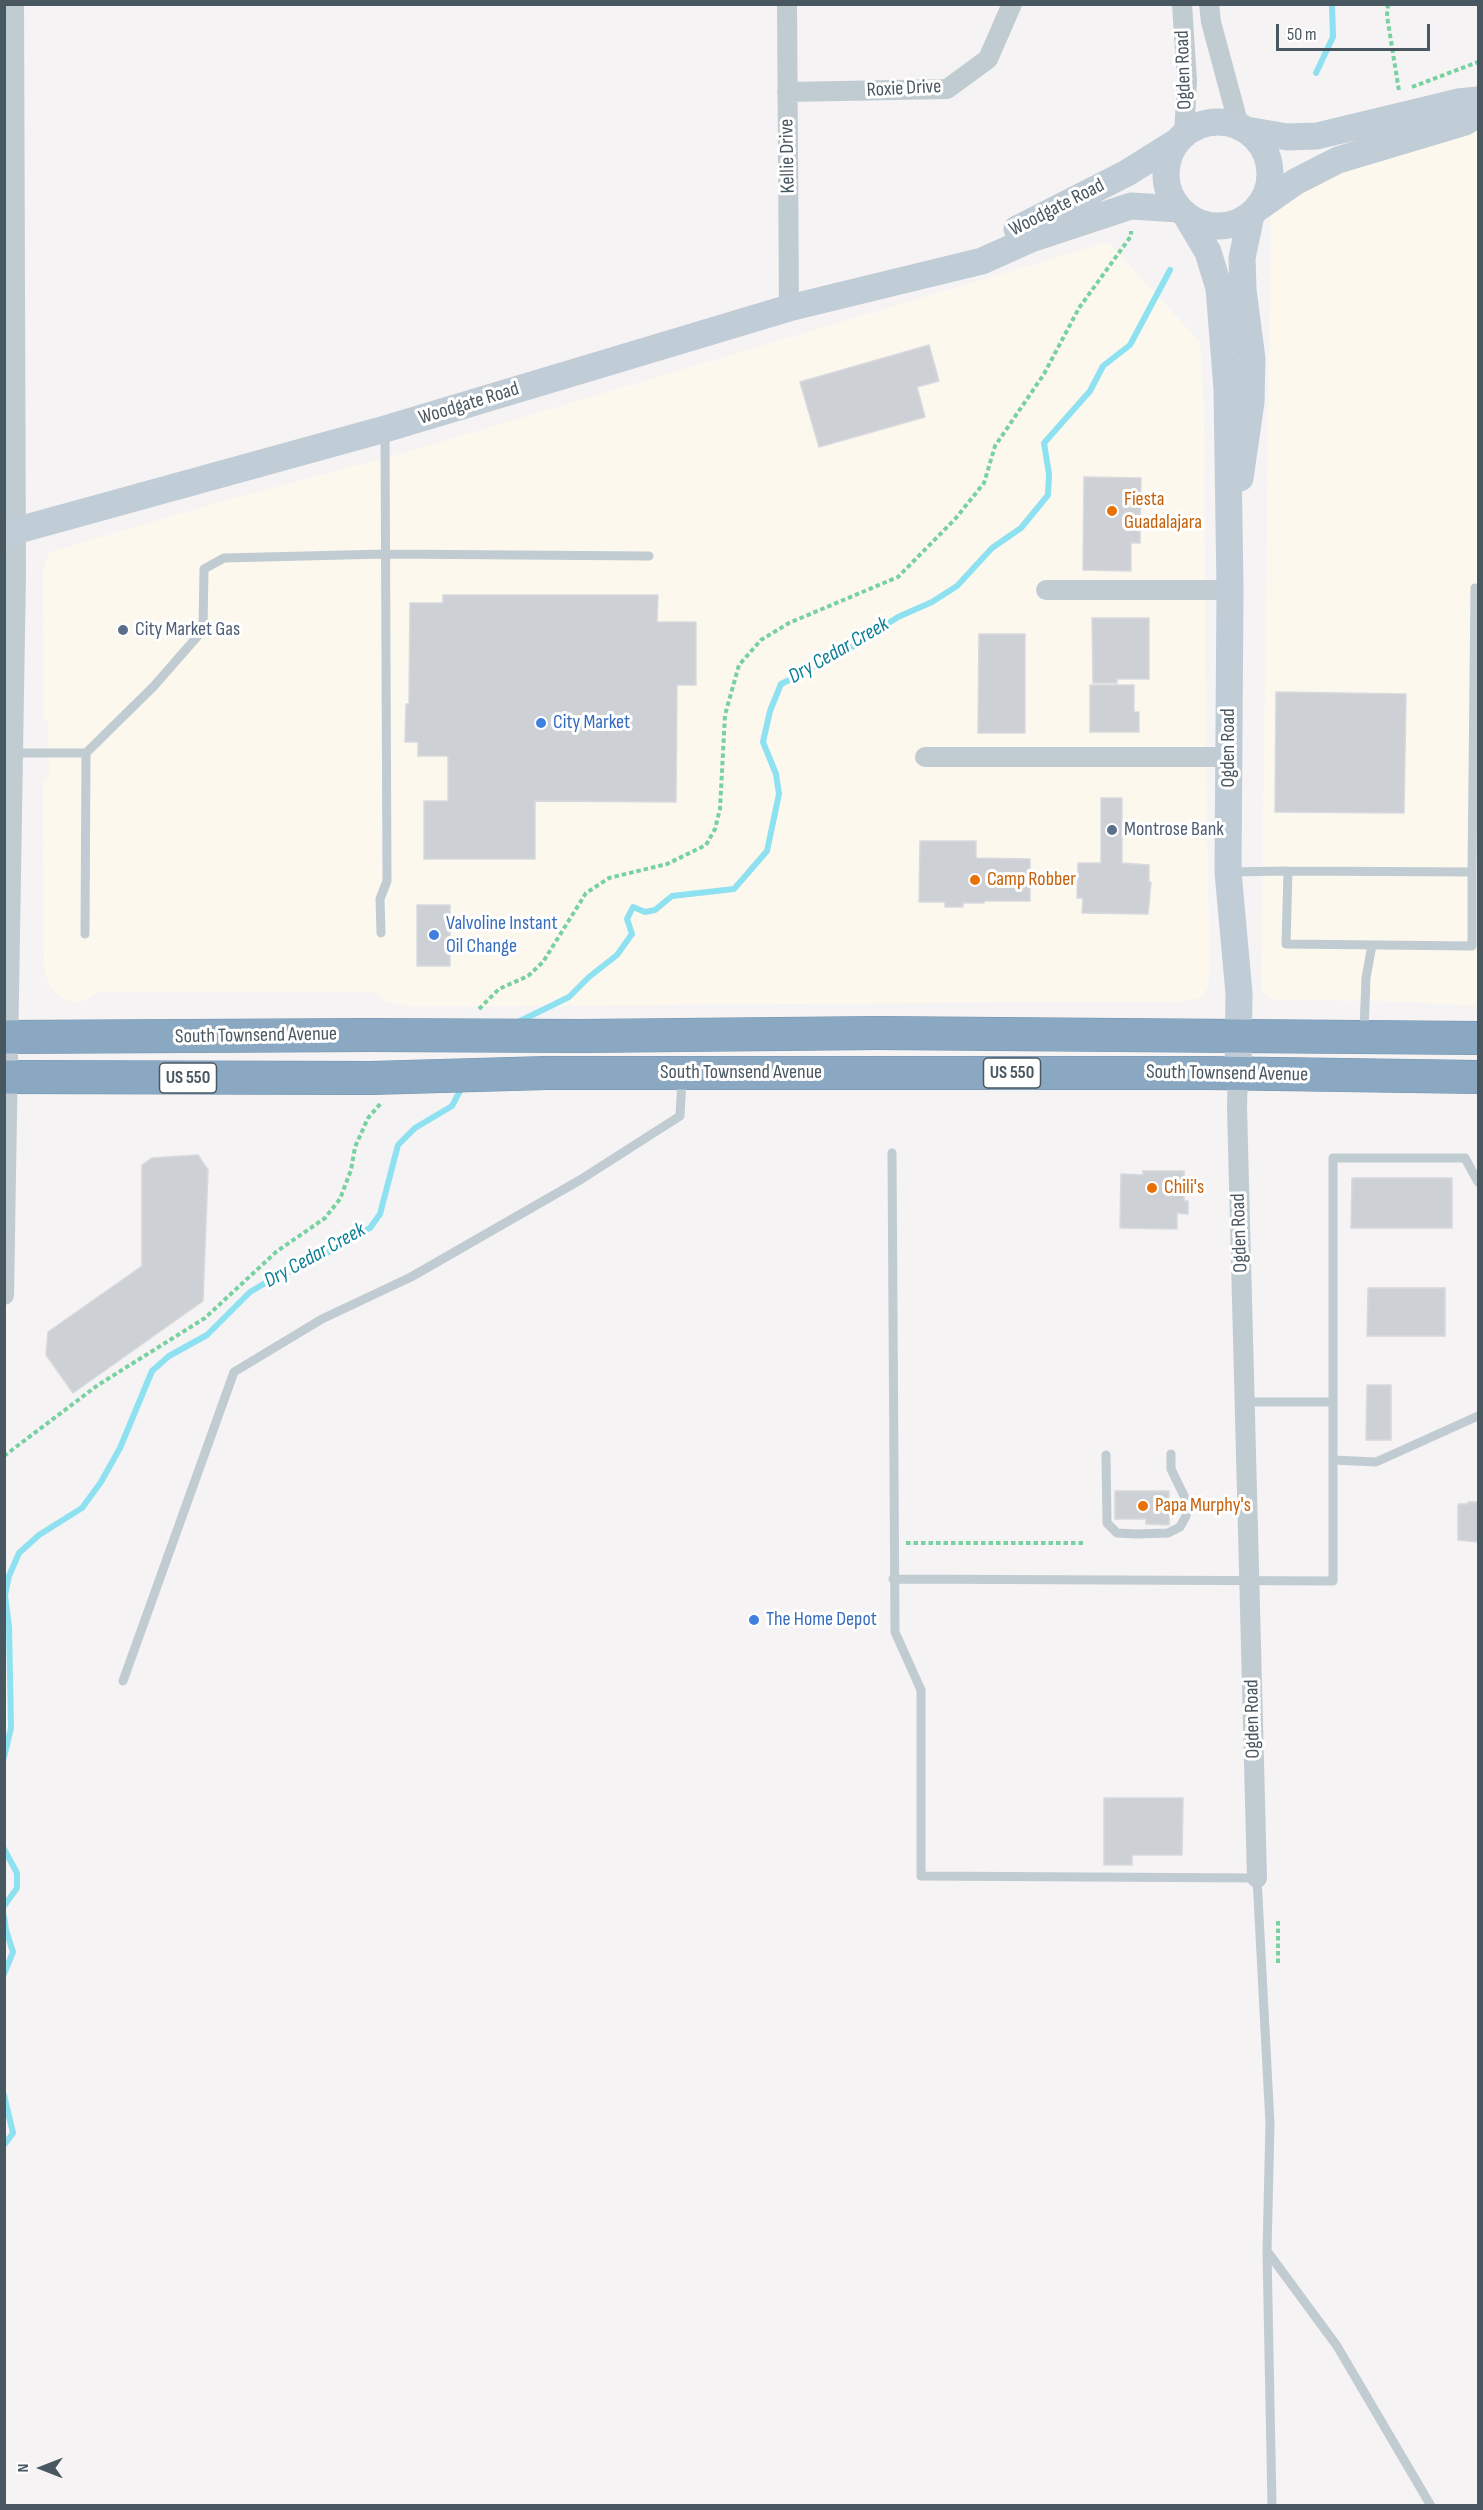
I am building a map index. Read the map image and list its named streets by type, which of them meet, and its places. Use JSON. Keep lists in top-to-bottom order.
{
  "streets": {
    "highway": ["South Townsend Avenue", "US 550"],
    "street": [
      "Ogden Road",
      "Roxie Drive",
      "Kellie Drive",
      "Woodgate Road"
    ]
  },
  "crossings": [
    ["Ogden Road", "Woodgate Road"],
    ["Ogden Road", "South Townsend Avenue"],
    ["Roxie Drive", "Kellie Drive"],
    ["Kellie Drive", "Woodgate Road"]
  ],
  "water": ["Dry Cedar Creek"],
  "places": [
    "Fiesta Guadalajara",
    "City Market Gas",
    "City Market",
    "Montrose Bank",
    "Camp Robber",
    "Valvoline Instant Oil Change",
    "Chili's",
    "Papa Murphy's",
    "The Home Depot"
  ],
  "scale_bar": "50 m",
  "north": "left"
}
